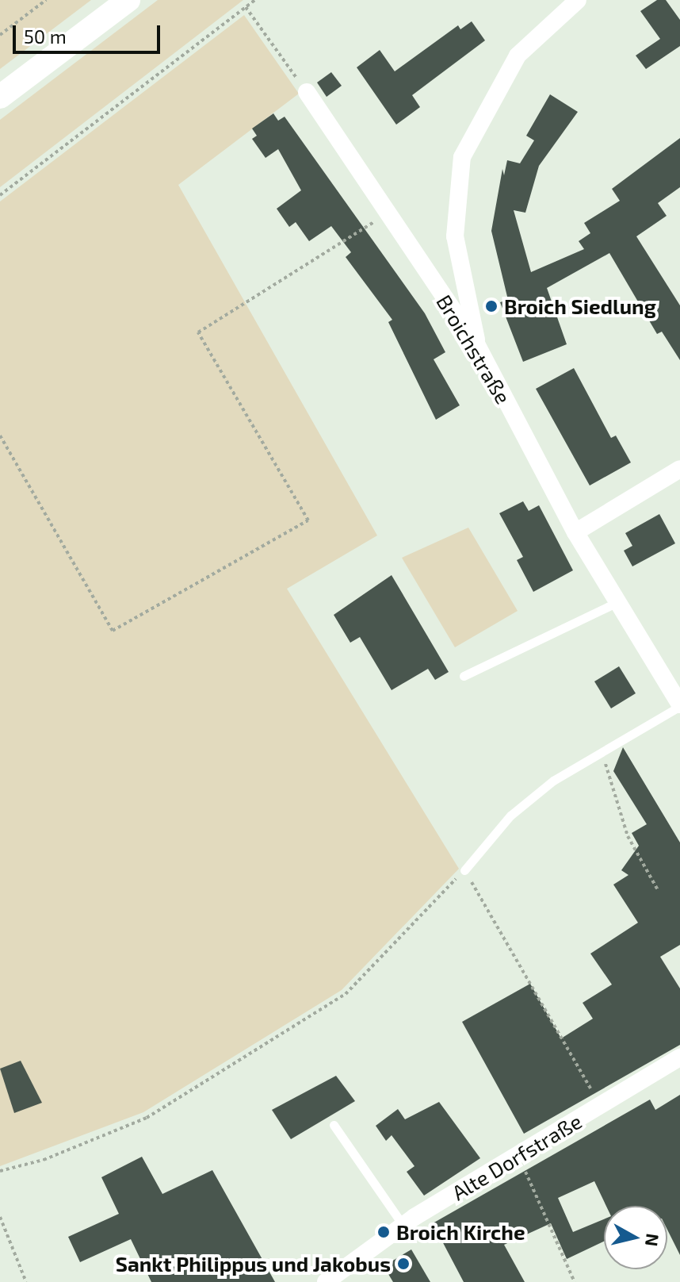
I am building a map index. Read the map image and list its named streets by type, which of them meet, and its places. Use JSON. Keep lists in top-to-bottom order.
{
  "streets": {
    "street": ["Broichstraße", "Alte Dorfstraße"]
  },
  "places": ["Broich Siedlung", "Broich Kirche", "Sankt Philippus und Jakobus"],
  "scale_bar": "50 m",
  "north": "right"
}
